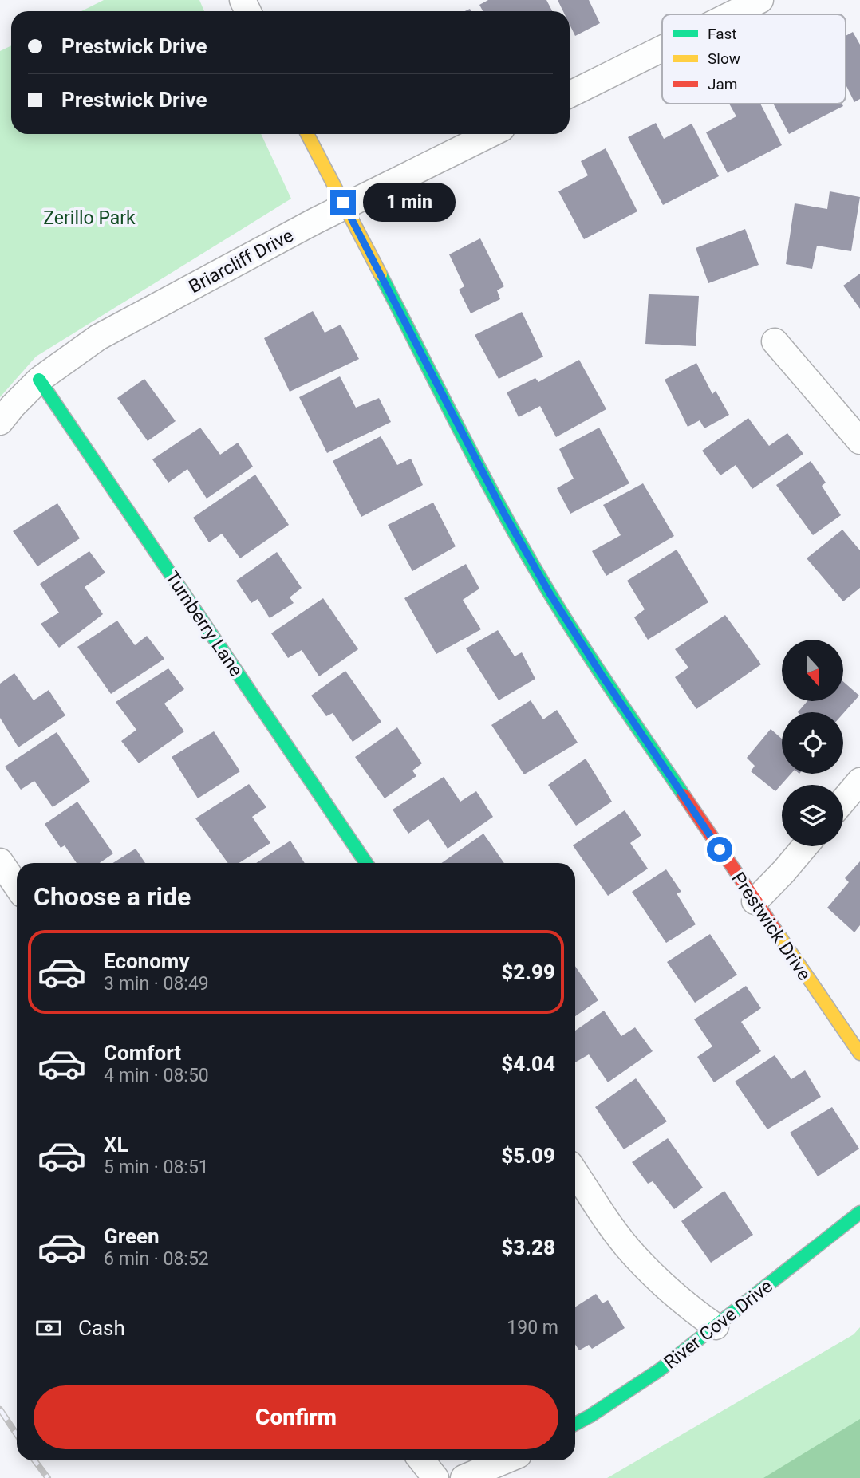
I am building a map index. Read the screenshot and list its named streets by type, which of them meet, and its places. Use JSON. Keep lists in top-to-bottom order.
{
  "streets": {
    "street": [
      "Briarcliff Drive",
      "Turnberry Lane",
      "Prestwick Drive",
      "River Cove Drive"
    ]
  },
  "crossings": [
    ["Briarcliff Drive", "Turnberry Lane"]
  ],
  "parks": ["Zerillo Park"],
  "legend": ["Fast", "Slow", "Jam"],
  "north": "bottom",
  "page": {
    "banner": ["Prestwick Drive", "Prestwick Drive"],
    "bubble": "1 min",
    "heading": "Choose a ride",
    "list": [
      {
        "name": "Economy",
        "note": "3 min · 08:49",
        "value": "$2.99"
      },
      {
        "name": "Comfort",
        "note": "4 min · 08:50",
        "value": "$4.04"
      },
      {
        "name": "XL",
        "note": "5 min · 08:51",
        "value": "$5.09"
      },
      {
        "name": "Green",
        "note": "6 min · 08:52",
        "value": "$3.28"
      }
    ],
    "pay": ["Cash", "190 m"],
    "buttons": "Confirm"
  }
}
